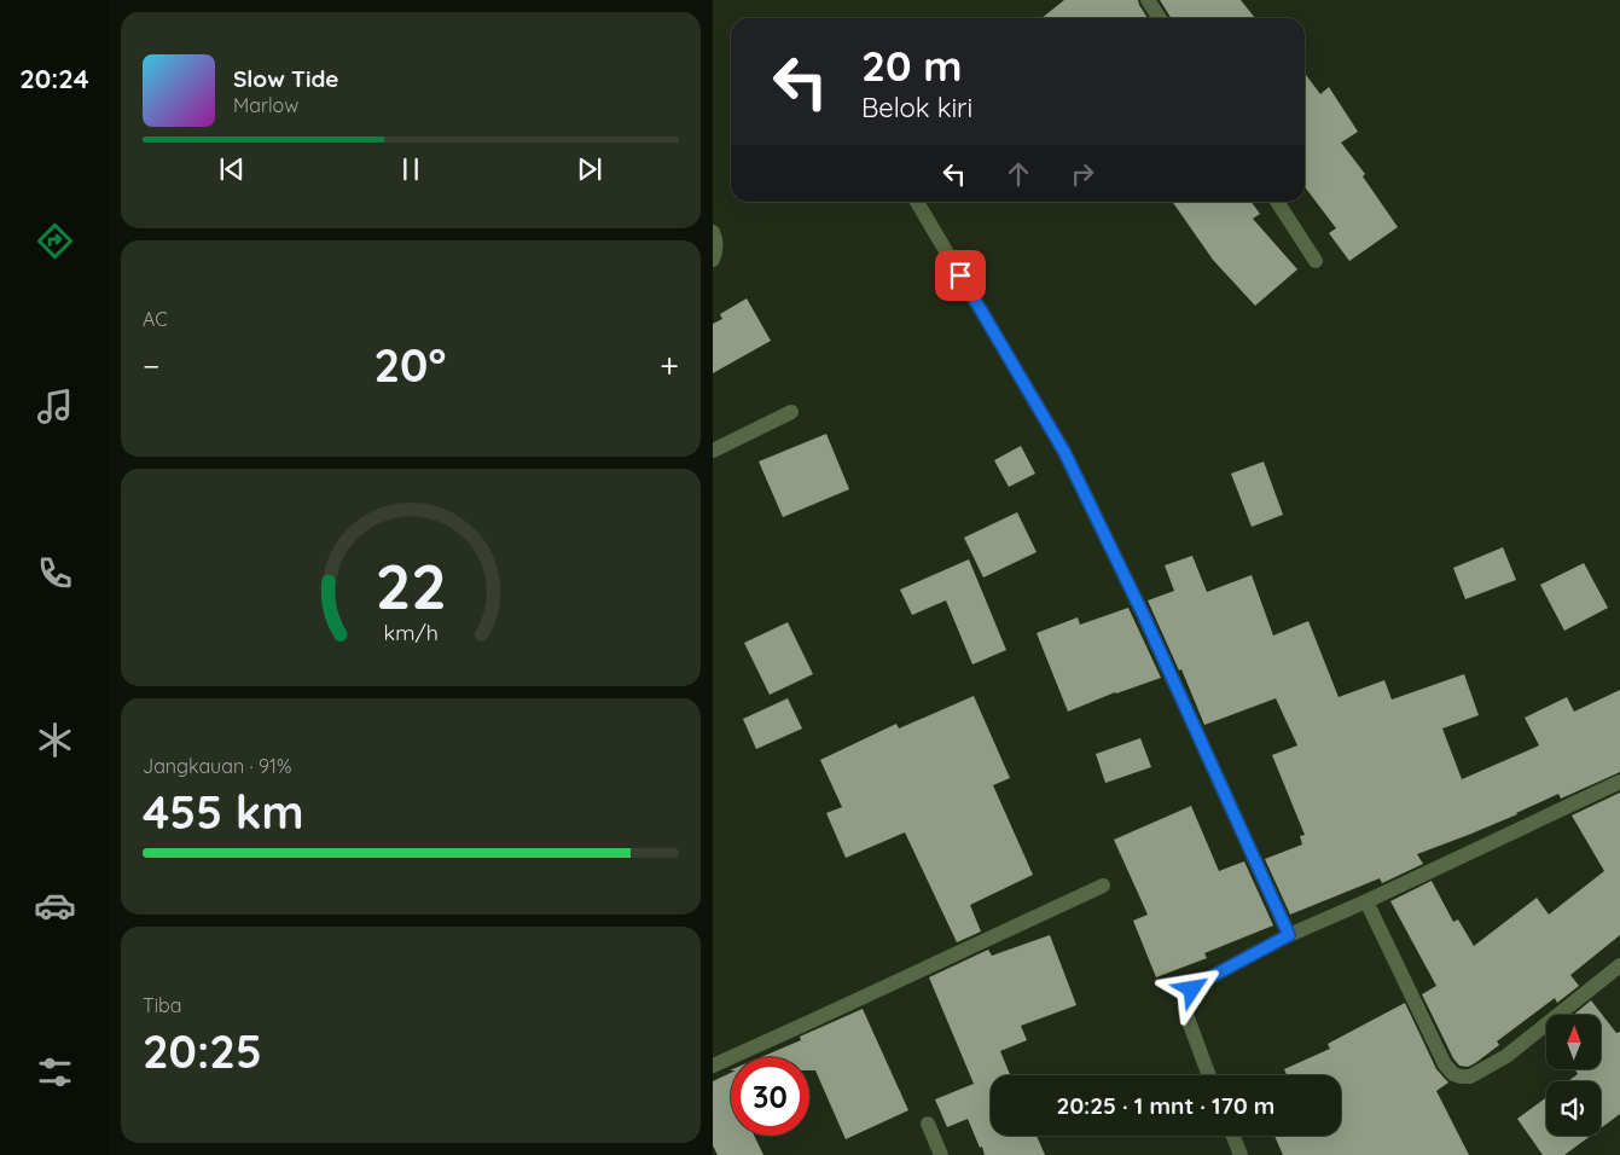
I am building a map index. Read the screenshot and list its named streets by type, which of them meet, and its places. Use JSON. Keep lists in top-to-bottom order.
{
  "north": "top",
  "page": {
    "tabs": "20:24",
    "turn": ["20 m", "Belok kiri"],
    "song": ["Slow Tide", "Marlow"],
    "tile": [
      "AC",
      ["Jangkauan · 91%", "455 km"],
      ["Tiba", "20:25"]
    ],
    "heat": ["−", "20°", "+"],
    "limit": "30",
    "trip": "20:25 · 1 mnt · 170 m",
    "gauge": ["22", "km/h"]
  }
}
